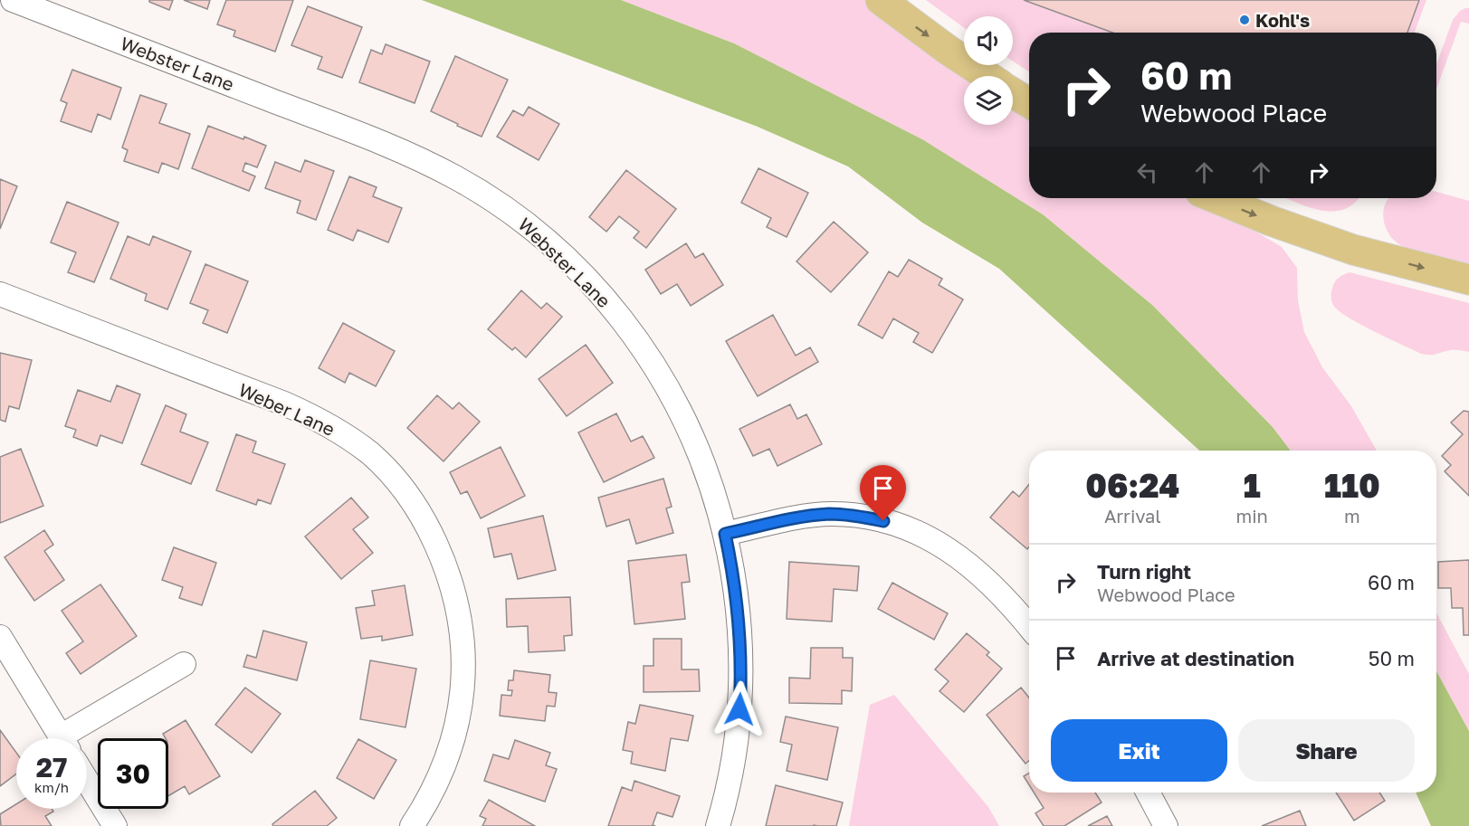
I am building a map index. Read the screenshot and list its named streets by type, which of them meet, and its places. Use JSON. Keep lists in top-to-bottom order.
{
  "streets": {
    "street": ["Webster Lane", "Weber Lane"]
  },
  "places": ["Kohl's"],
  "page": {
    "turn": ["60 m", "Webwood Place"],
    "eta": [
      "06:24",
      "Arrival",
      "1",
      "min",
      "110",
      "m"
    ],
    "list": [
      {
        "name": "Turn right",
        "note": "Webwood Place",
        "value": "60 m"
      },
      {
        "name": "Arrive at destination",
        "value": "50 m"
      }
    ],
    "buttons": ["Exit", "Share"],
    "speed": "27 km/h",
    "limit": "30"
  }
}
